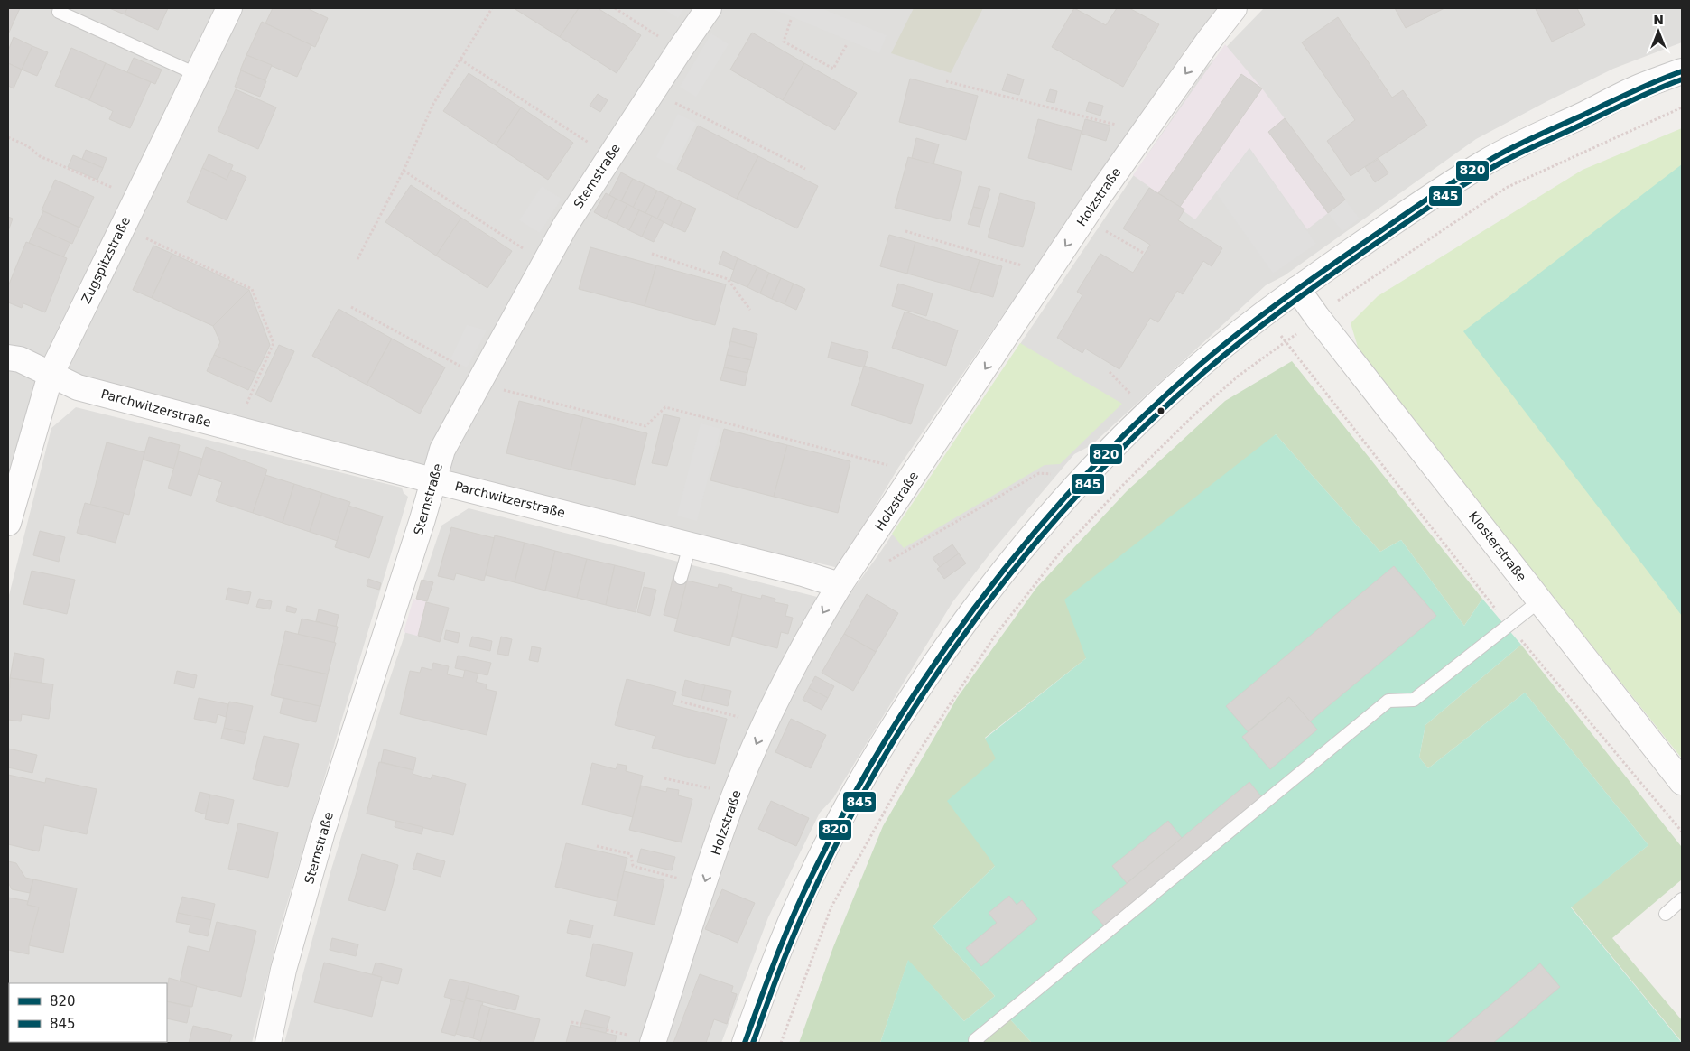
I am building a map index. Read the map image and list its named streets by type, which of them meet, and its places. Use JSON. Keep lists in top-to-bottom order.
{
  "streets": {
    "street": [
      "Sternstraße",
      "Holzstraße",
      "Zugspitzstraße",
      "Parchwitzerstraße",
      "Klosterstraße"
    ]
  },
  "crossings": [
    ["Sternstraße", "Parchwitzerstraße"],
    ["Holzstraße", "Parchwitzerstraße"],
    ["Zugspitzstraße", "Parchwitzerstraße"]
  ],
  "lines": ["transit line 820", "transit line 845"],
  "legend": ["820", "845"],
  "north": "top"
}
